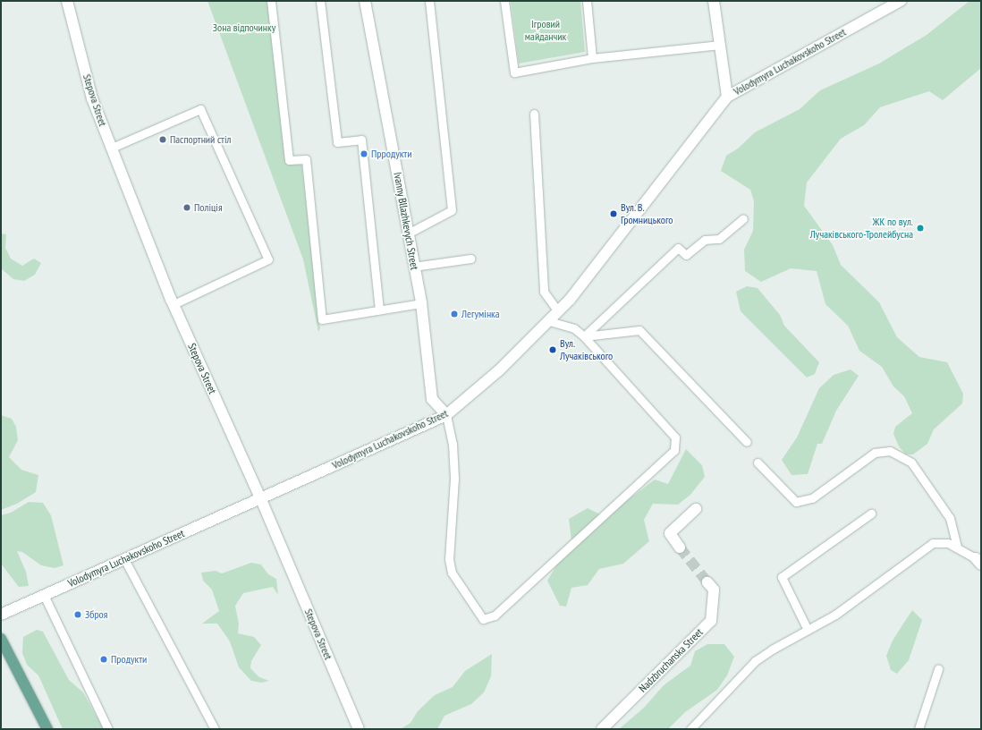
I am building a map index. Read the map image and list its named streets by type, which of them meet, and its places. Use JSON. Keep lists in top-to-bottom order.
{
  "streets": {
    "street": [
      "Volodymyra Luchakovskoho Street",
      "Stepova Street",
      "Ivanny Bllazhkevych Street",
      "Nadzbruchanska Street"
    ]
  },
  "crossings": [
    ["Volodymyra Luchakovskoho Street", "Stepova Street"],
    ["Volodymyra Luchakovskoho Street", "Ivanny Bllazhkevych Street"]
  ],
  "parks": ["Ігровий майданчик", "Зона відпочинку"],
  "places": [
    "Паспортний стіл",
    "Прродукти",
    "Поліція",
    "Вул. В. Громницького",
    "ЖК по вул. Лучаківського-Тролейбусна",
    "Легумінка",
    "Вул. Лучаківського",
    "Зброя",
    "Продукти"
  ]
}
